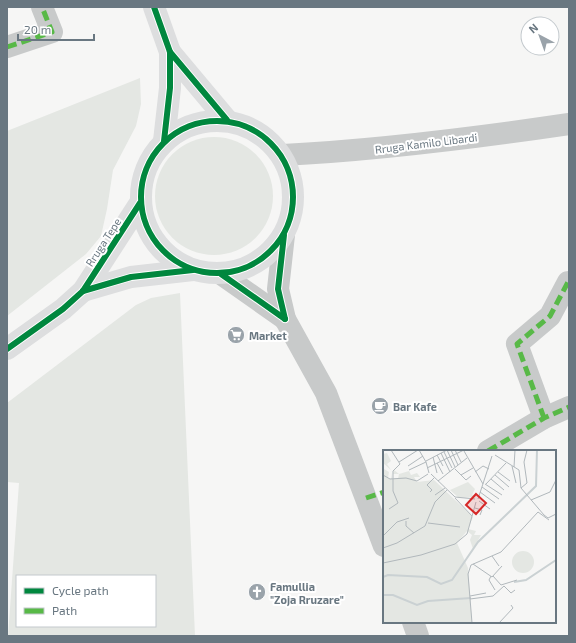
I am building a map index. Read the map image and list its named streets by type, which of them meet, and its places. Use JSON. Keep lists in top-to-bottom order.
{
  "streets": {
    "main road": ["Rruga Tepe"],
    "street": ["Rruga Kamilo Libardi"]
  },
  "places": {
    "supermarket": ["Market"],
    "cafe": ["Bar Kafe"],
    "church": ["Famullia \"Zoja Rruzare\""]
  },
  "legend": ["Cycle path", "Path"],
  "scale_bar": "20 m",
  "north": "top left"
}
